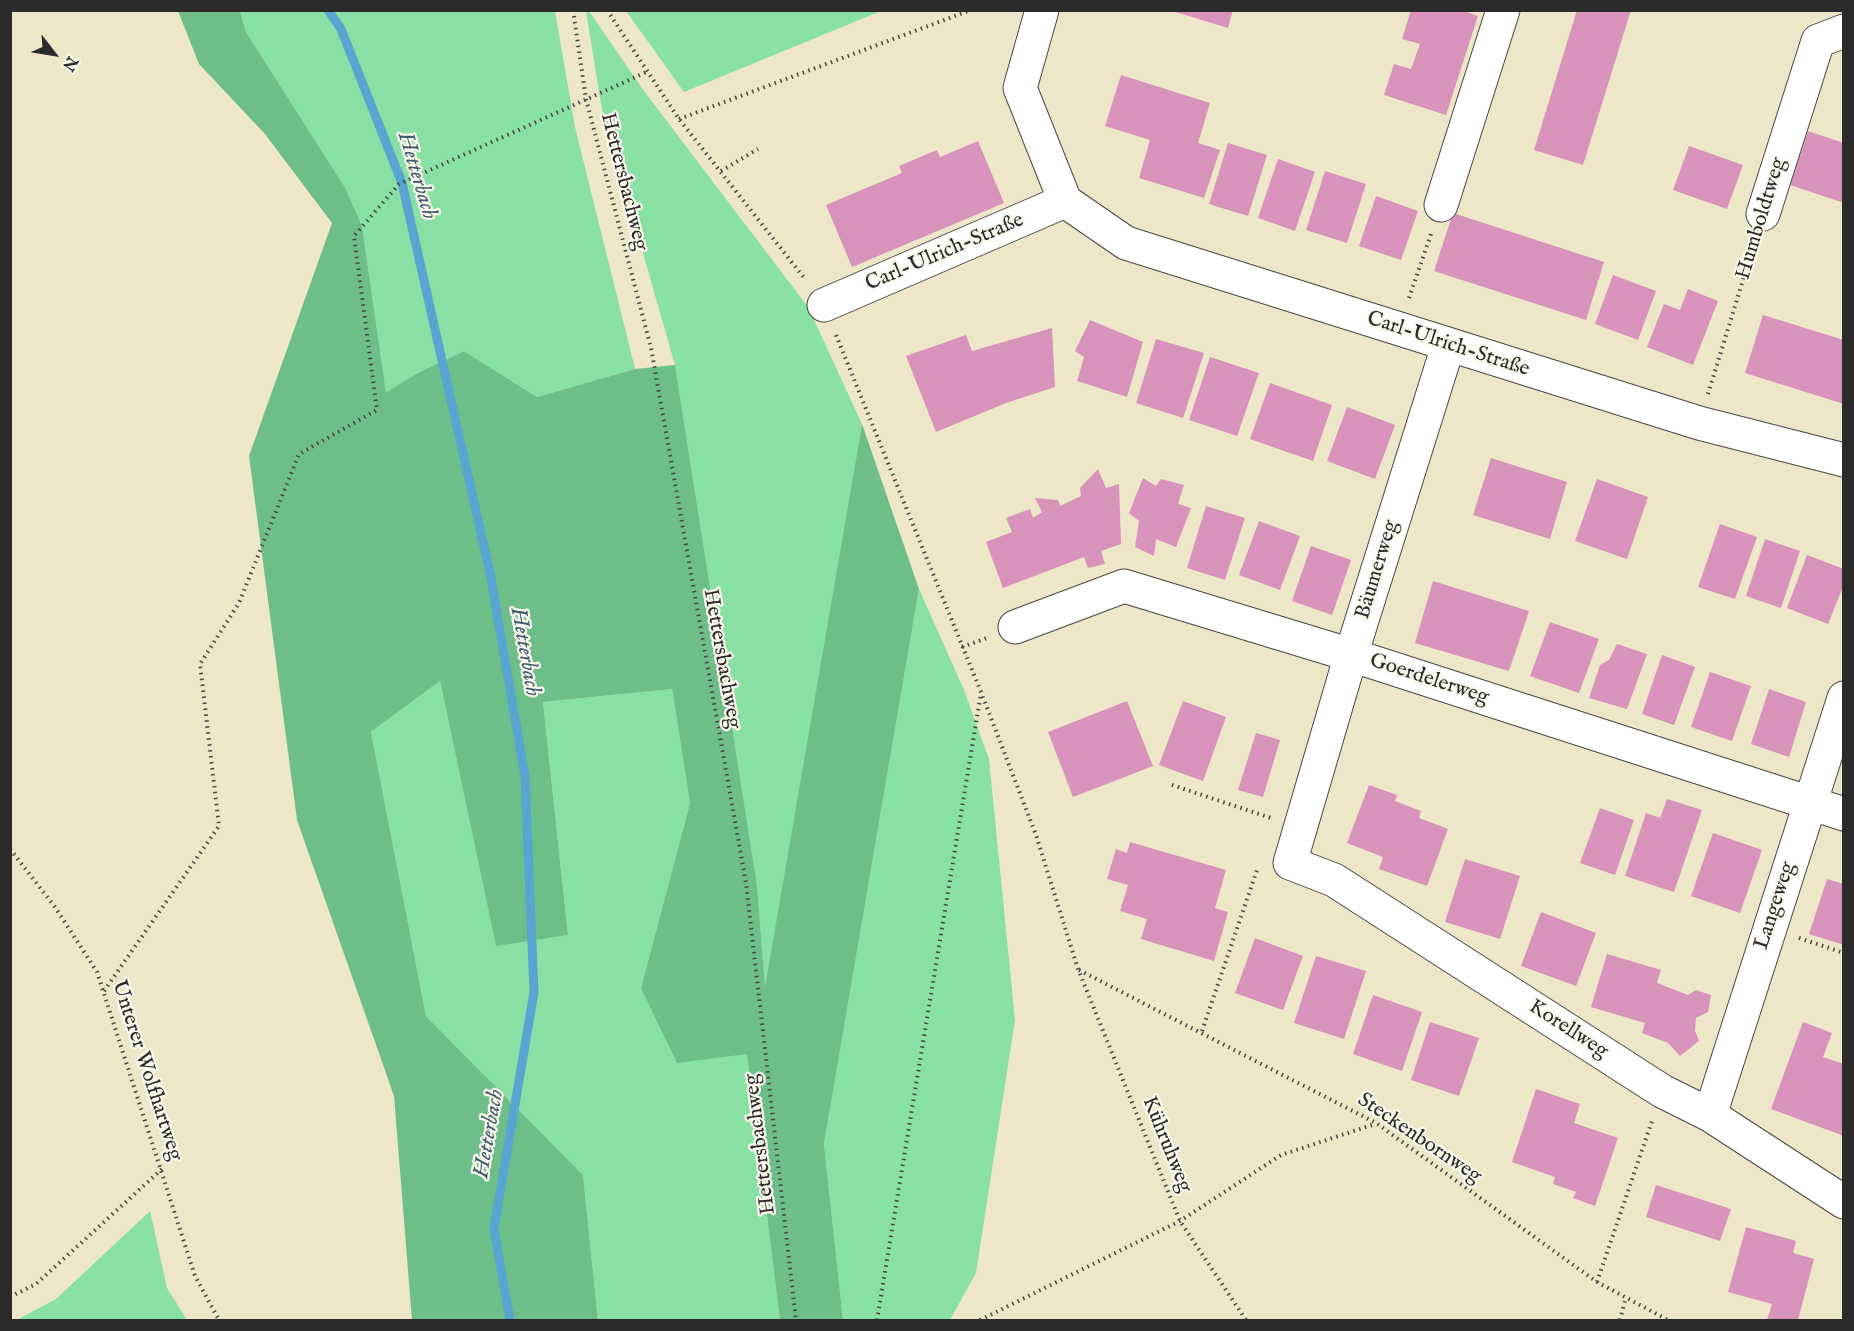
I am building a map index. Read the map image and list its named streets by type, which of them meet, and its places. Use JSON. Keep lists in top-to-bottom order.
{
  "streets": {
    "street": [
      "Humboldtweg",
      "Carl-Ulrich-Straße",
      "Bäumerweg",
      "Goerdelerweg",
      "Langeweg",
      "Korellweg"
    ],
    "path": [
      "Hettersbachweg",
      "Unterer Wolfhartweg",
      "Steckenbornweg",
      "Kühruhweg"
    ]
  },
  "crossings": [
    ["Humboldtweg", "Carl-Ulrich-Straße"],
    ["Carl-Ulrich-Straße", "Bäumerweg"],
    ["Carl-Ulrich-Straße", "Kühruhweg"],
    ["Bäumerweg", "Goerdelerweg"],
    ["Bäumerweg", "Korellweg"],
    ["Goerdelerweg", "Langeweg"],
    ["Langeweg", "Korellweg"],
    ["Steckenbornweg", "Kühruhweg"]
  ],
  "water": ["Hetterbach"],
  "north": "bottom right"
}
